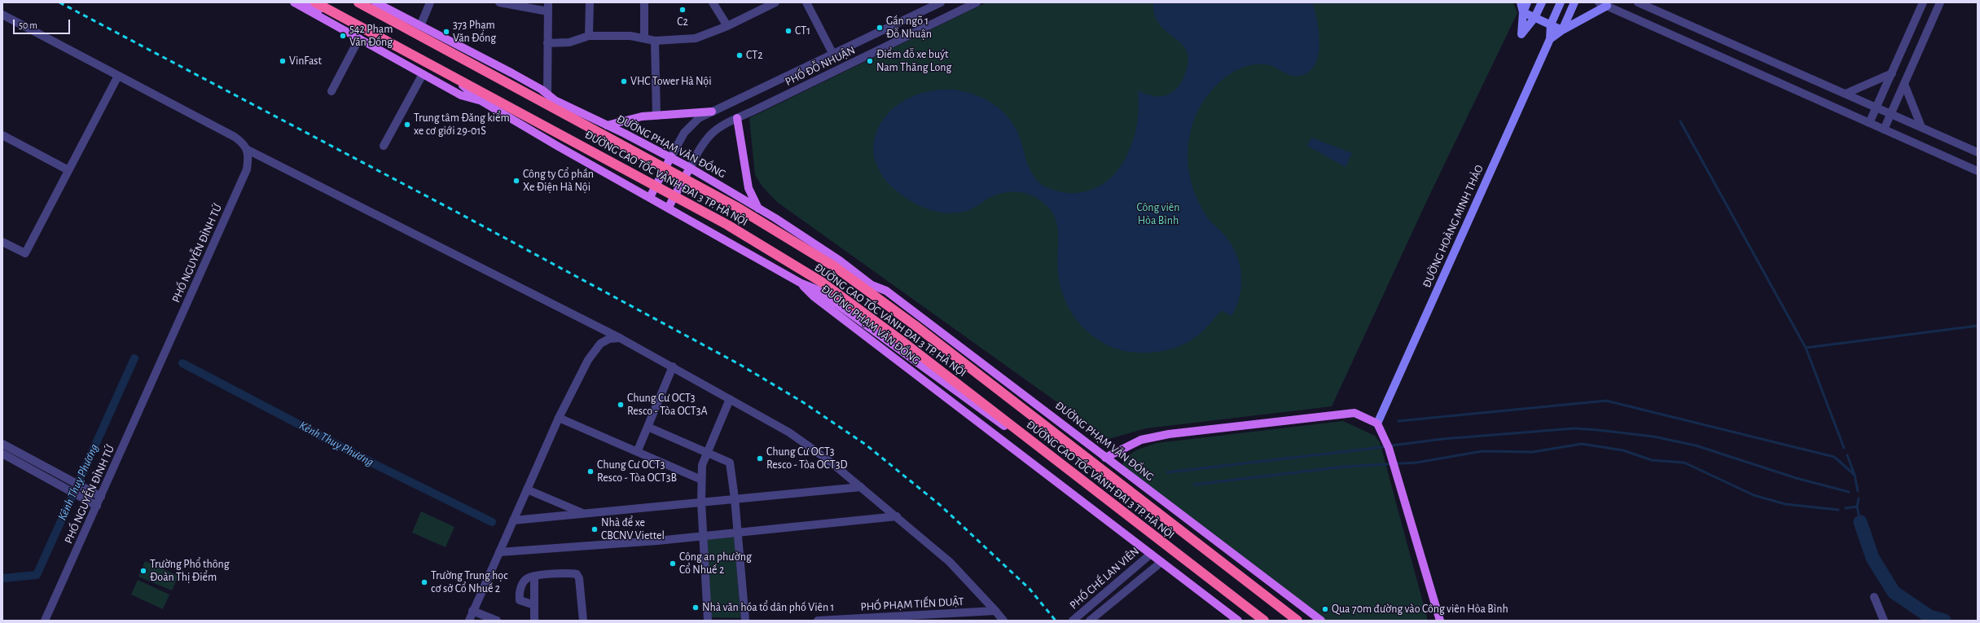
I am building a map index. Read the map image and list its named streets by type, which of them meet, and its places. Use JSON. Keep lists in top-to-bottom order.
{
  "streets": {
    "highway": ["ĐƯỜNG CAO TỐC VÀNH ĐAI 3 TP. HÀ NỘI"],
    "main road": ["ĐƯỜNG PHẠM VĂN ĐỒNG", "ĐƯỜNG HOÀNG MINH THẢO"],
    "street": [
      "PHỐ ĐỖ NHUẬN",
      "PHỐ NGUYỄN ĐÌNH TỨ",
      "PHỐ CHẾ LAN VIÊN",
      "PHỐ PHẠM TIẾN DUẬT"
    ]
  },
  "crossings": [
    ["PHỐ ĐỖ NHUẬN", "ĐƯỜNG PHẠM VĂN ĐỒNG"],
    ["ĐƯỜNG PHẠM VĂN ĐỒNG", "ĐƯỜNG CAO TỐC VÀNH ĐAI 3 TP. HÀ NỘI"],
    ["ĐƯỜNG PHẠM VĂN ĐỒNG", "PHỐ CHẾ LAN VIÊN"]
  ],
  "water": ["Kênh Thuỵ Phương"],
  "parks": ["Công viên Hòa Bình"],
  "places": [
    "C2",
    "Gần ngõ 1 Đỗ Nhuận",
    "CT1",
    "373 Phạm Văn Đồng",
    "542 Phạm Văn Đồng",
    "CT2",
    "VinFast",
    "Điểm đỗ xe buýt Nam Thăng Long",
    "VHC Tower Hà Nội",
    "Trung tâm Đăng kiểm xe cơ giới 29-01S",
    "Công ty Cổ phần Xe Điện Hà Nội",
    "Chung Cư OCT3 Resco - Tòa OCT3A",
    "Chung Cư OCT3 Resco - Tòa OCT3D",
    "Chung Cư OCT3 Resco - Tòa OCT3B",
    "Nhà để xe CBCNV Viettel",
    "Công an phường Cổ Nhuế 2",
    "Trường Phổ thông Đoàn Thị Điểm",
    "Trường Trung học cơ sở Cổ Nhuế 2",
    "Nhà văn hóa tổ dân phố Viên 1",
    "Qua 70m đường vào Công viên Hòa Bình"
  ],
  "scale_bar": "50 m"
}
